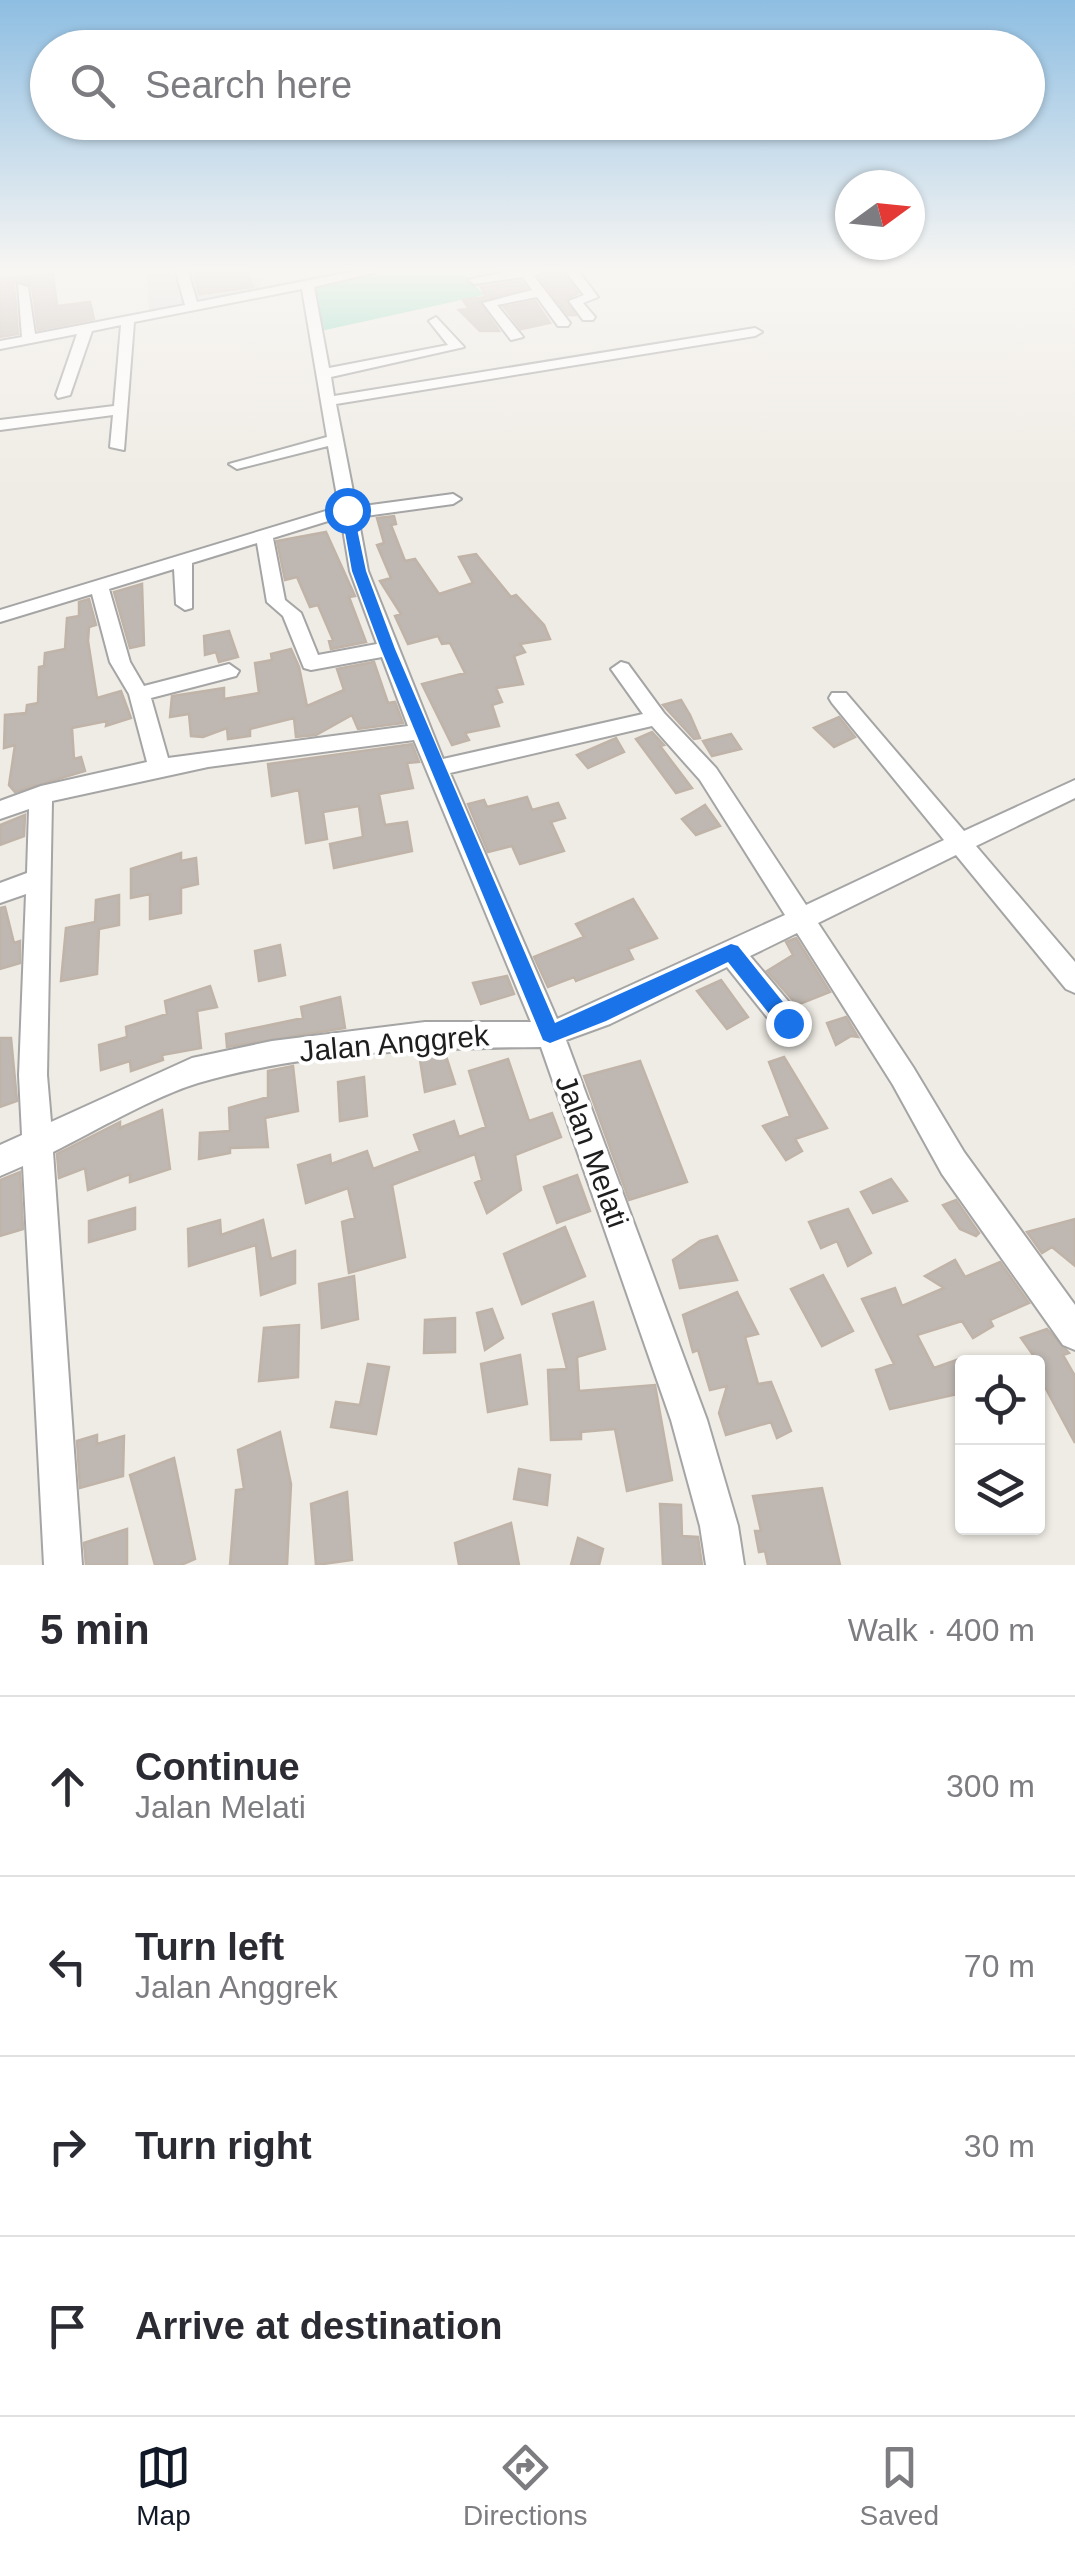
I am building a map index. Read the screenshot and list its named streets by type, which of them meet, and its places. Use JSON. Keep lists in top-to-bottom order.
{
  "streets": {
    "street": ["Jalan Anggrek", "Jalan Melati"]
  },
  "crossings": [
    ["Jalan Anggrek", "Jalan Melati"]
  ],
  "north": "right",
  "page": {
    "search": "Search here",
    "heading": ["5 min", "Walk · 400 m"],
    "list": [
      ["Continue", "Jalan Melati", "300 m"],
      ["Turn left", "Jalan Anggrek", "70 m"],
      ["Turn right", "30 m"],
      "Arrive at destination"
    ],
    "nav": ["Map", "Directions", "Saved"]
  }
}
